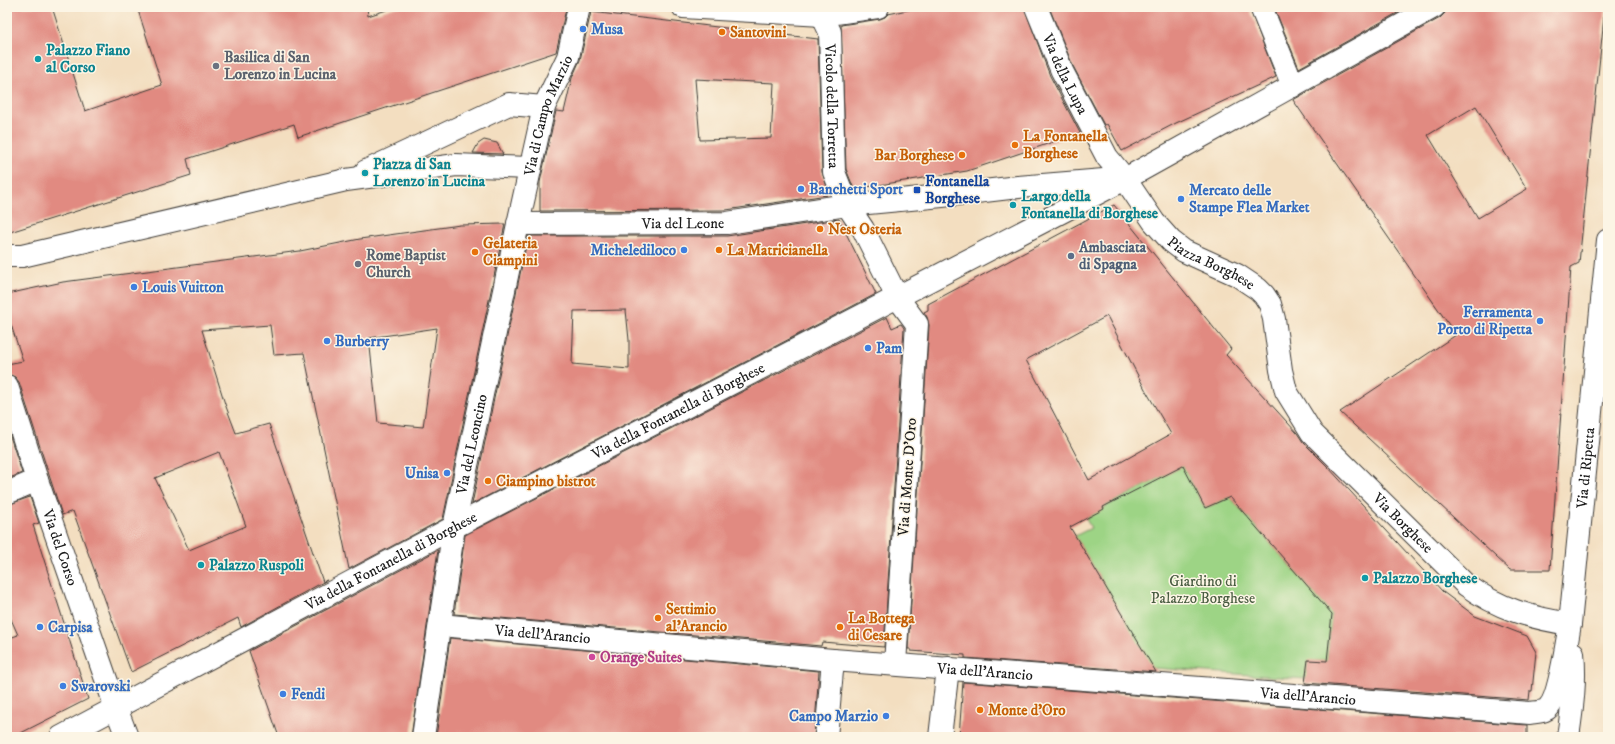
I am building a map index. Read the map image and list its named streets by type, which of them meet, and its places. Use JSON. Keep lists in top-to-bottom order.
{
  "streets": {
    "street": [
      "Via della Lupa",
      "Vicolo della Torretta",
      "Via di Campo Marzio",
      "Via del Leone",
      "Piazza Borghese",
      "Via della Fontanella di Borghese",
      "Via del Leoncino",
      "Via di Ripetta",
      "Via di Monte D'Oro",
      "Via Borghese",
      "Via del Corso",
      "Via dell'Arancio"
    ]
  },
  "crossings": [
    ["Via della Lupa", "Piazza Borghese"],
    ["Via della Lupa", "Via della Fontanella di Borghese"],
    ["Vicolo della Torretta", "Via del Leone"],
    ["Via di Campo Marzio", "Via del Leone"],
    ["Via di Campo Marzio", "Via del Leoncino"],
    ["Via del Leone", "Via del Leoncino"],
    ["Piazza Borghese", "Via della Fontanella di Borghese"],
    ["Piazza Borghese", "Via Borghese"],
    ["Via della Fontanella di Borghese", "Via del Leoncino"],
    ["Via della Fontanella di Borghese", "Via di Monte D'Oro"],
    ["Via della Fontanella di Borghese", "Via del Corso"],
    ["Via del Leoncino", "Via dell'Arancio"],
    ["Via di Ripetta", "Via Borghese"],
    ["Via di Ripetta", "Via dell'Arancio"],
    ["Via di Monte D'Oro", "Via dell'Arancio"],
    ["Via Borghese", "Via dell'Arancio"]
  ],
  "parks": ["Giardino di Palazzo Borghese"],
  "places": {
    "other": [
      "Musa",
      "Santovini",
      "Palazzo Fiano al Corso",
      "Basilica di San Lorenzo in Lucina",
      "La Fontanella Borghese",
      "Bar Borghese",
      "Piazza di San Lorenzo in Lucina",
      "Banchetti Sport",
      "Mercato delle Stampe Flea Market",
      "Largo della Fontanella di Borghese",
      "Nest Osteria",
      "Michelediloco",
      "La Matricianella",
      "Gelateria Ciampini",
      "Ambasciata di Spagna",
      "Rome Baptist Church",
      "Louis Vuitton",
      "Ferramenta Porto di Ripetta",
      "Burberry",
      "Pam",
      "Unisa",
      "Ciampino bistrot",
      "Palazzo Ruspoli",
      "Palazzo Borghese",
      "Settimio al'Arancio",
      "Carpisa",
      "La Bottega di Cesare",
      "Orange Suites",
      "Swarovski",
      "Fendi",
      "Monte d'Oro",
      "Campo Marzio"
    ],
    "transit": ["Fontanella Borghese"]
  }
}
